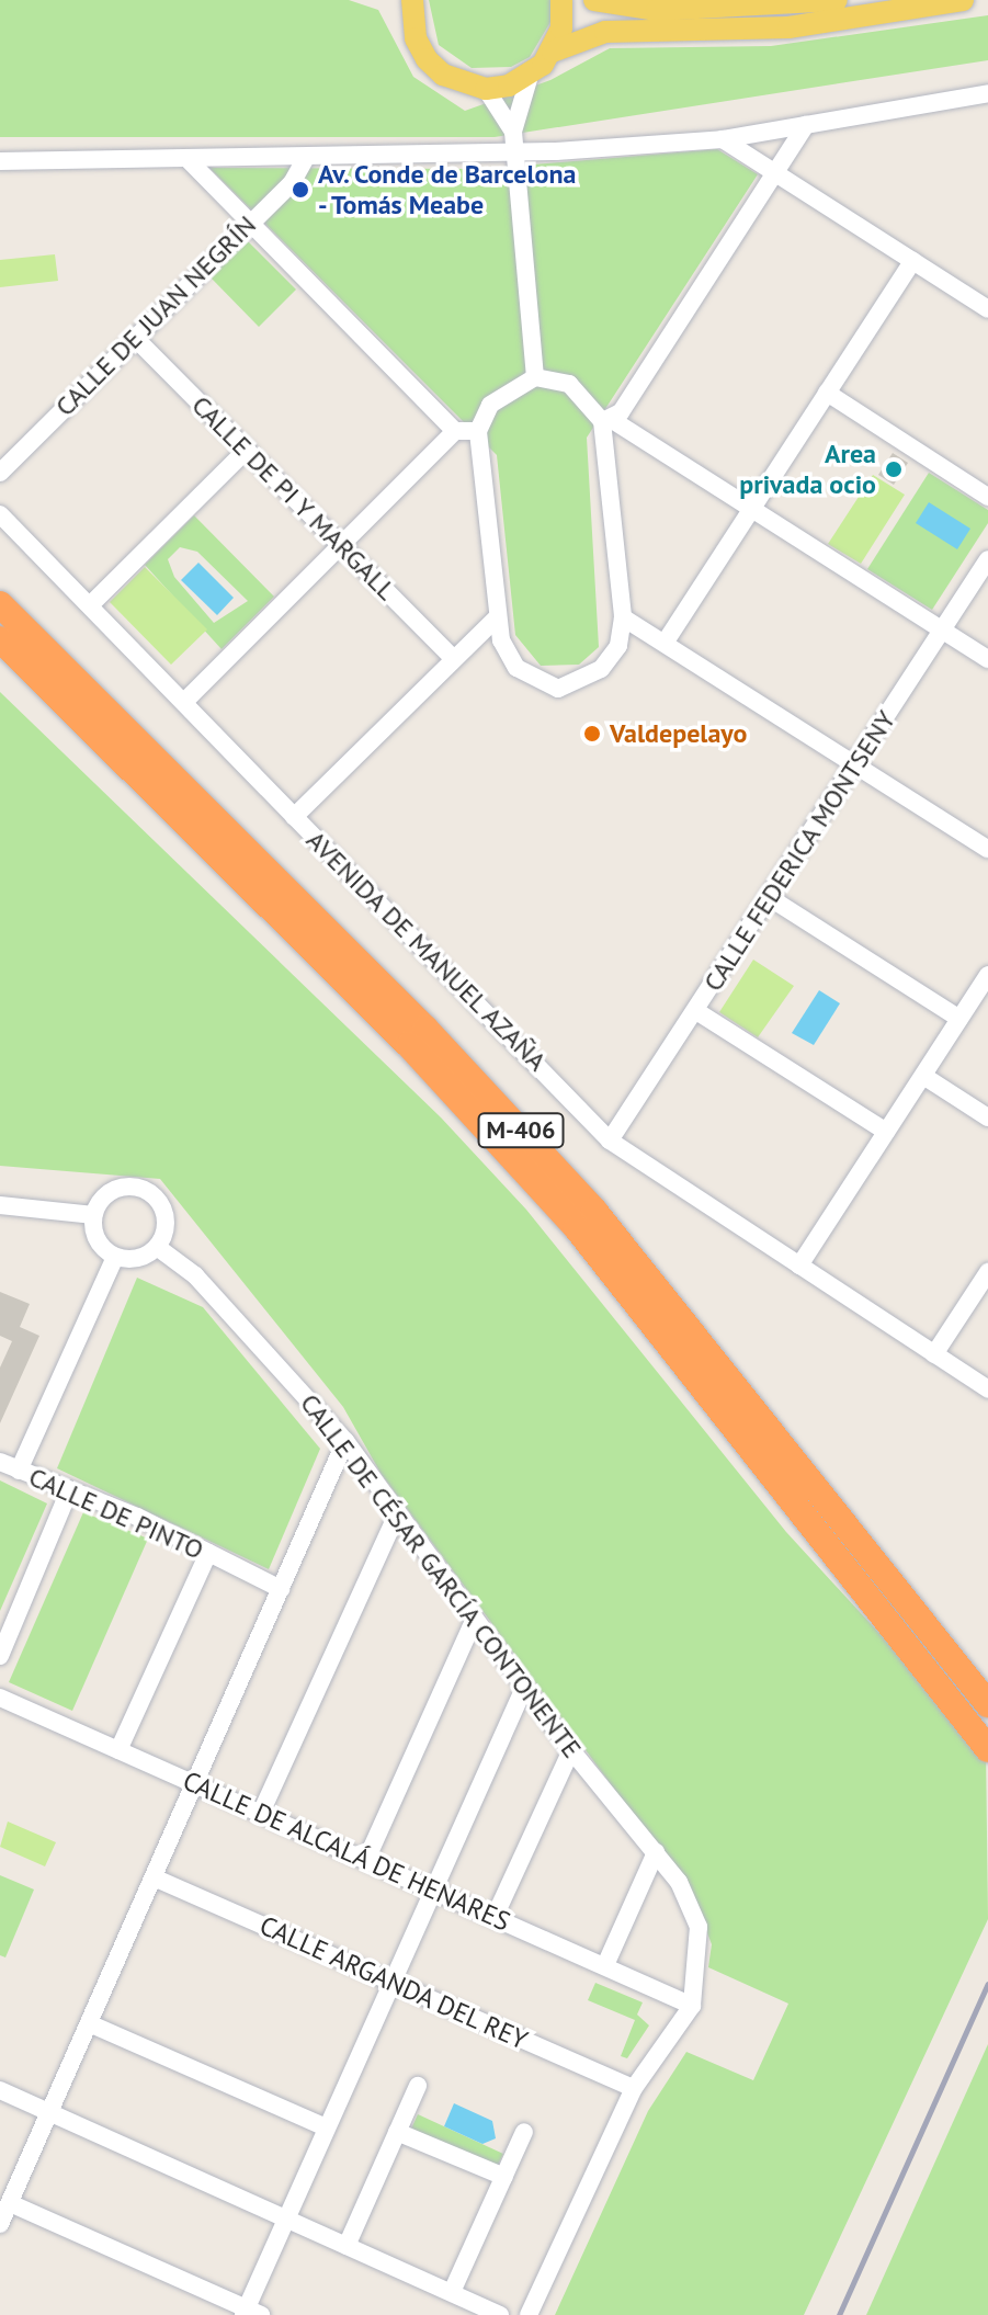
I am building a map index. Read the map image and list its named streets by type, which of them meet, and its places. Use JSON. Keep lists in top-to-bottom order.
{
  "streets": {
    "highway": ["M-406"],
    "street": [
      "CALLE DE JUAN NEGRÍN",
      "CALLE DE PI Y MARGALL",
      "CALLE FEDERICA MONTSENY",
      "AVENIDA DE MANUEL AZAÑA",
      "CALLE DE PINTO",
      "CALLE DE CÉSAR GARCÍA CONTONENTE",
      "CALLE DE ALCALÁ DE HENARES",
      "CALLE ARGANDA DEL REY"
    ]
  },
  "crossings": [
    ["CALLE DE JUAN NEGRÍN", "CALLE DE PI Y MARGALL"],
    ["CALLE FEDERICA MONTSENY", "AVENIDA DE MANUEL AZAÑA"],
    ["CALLE DE CÉSAR GARCÍA CONTONENTE", "CALLE DE ALCALÁ DE HENARES"]
  ],
  "places": ["Av. Conde de Barcelona - Tomás Meabe", "Area privada ocio", "Valdepelayo"]
}
